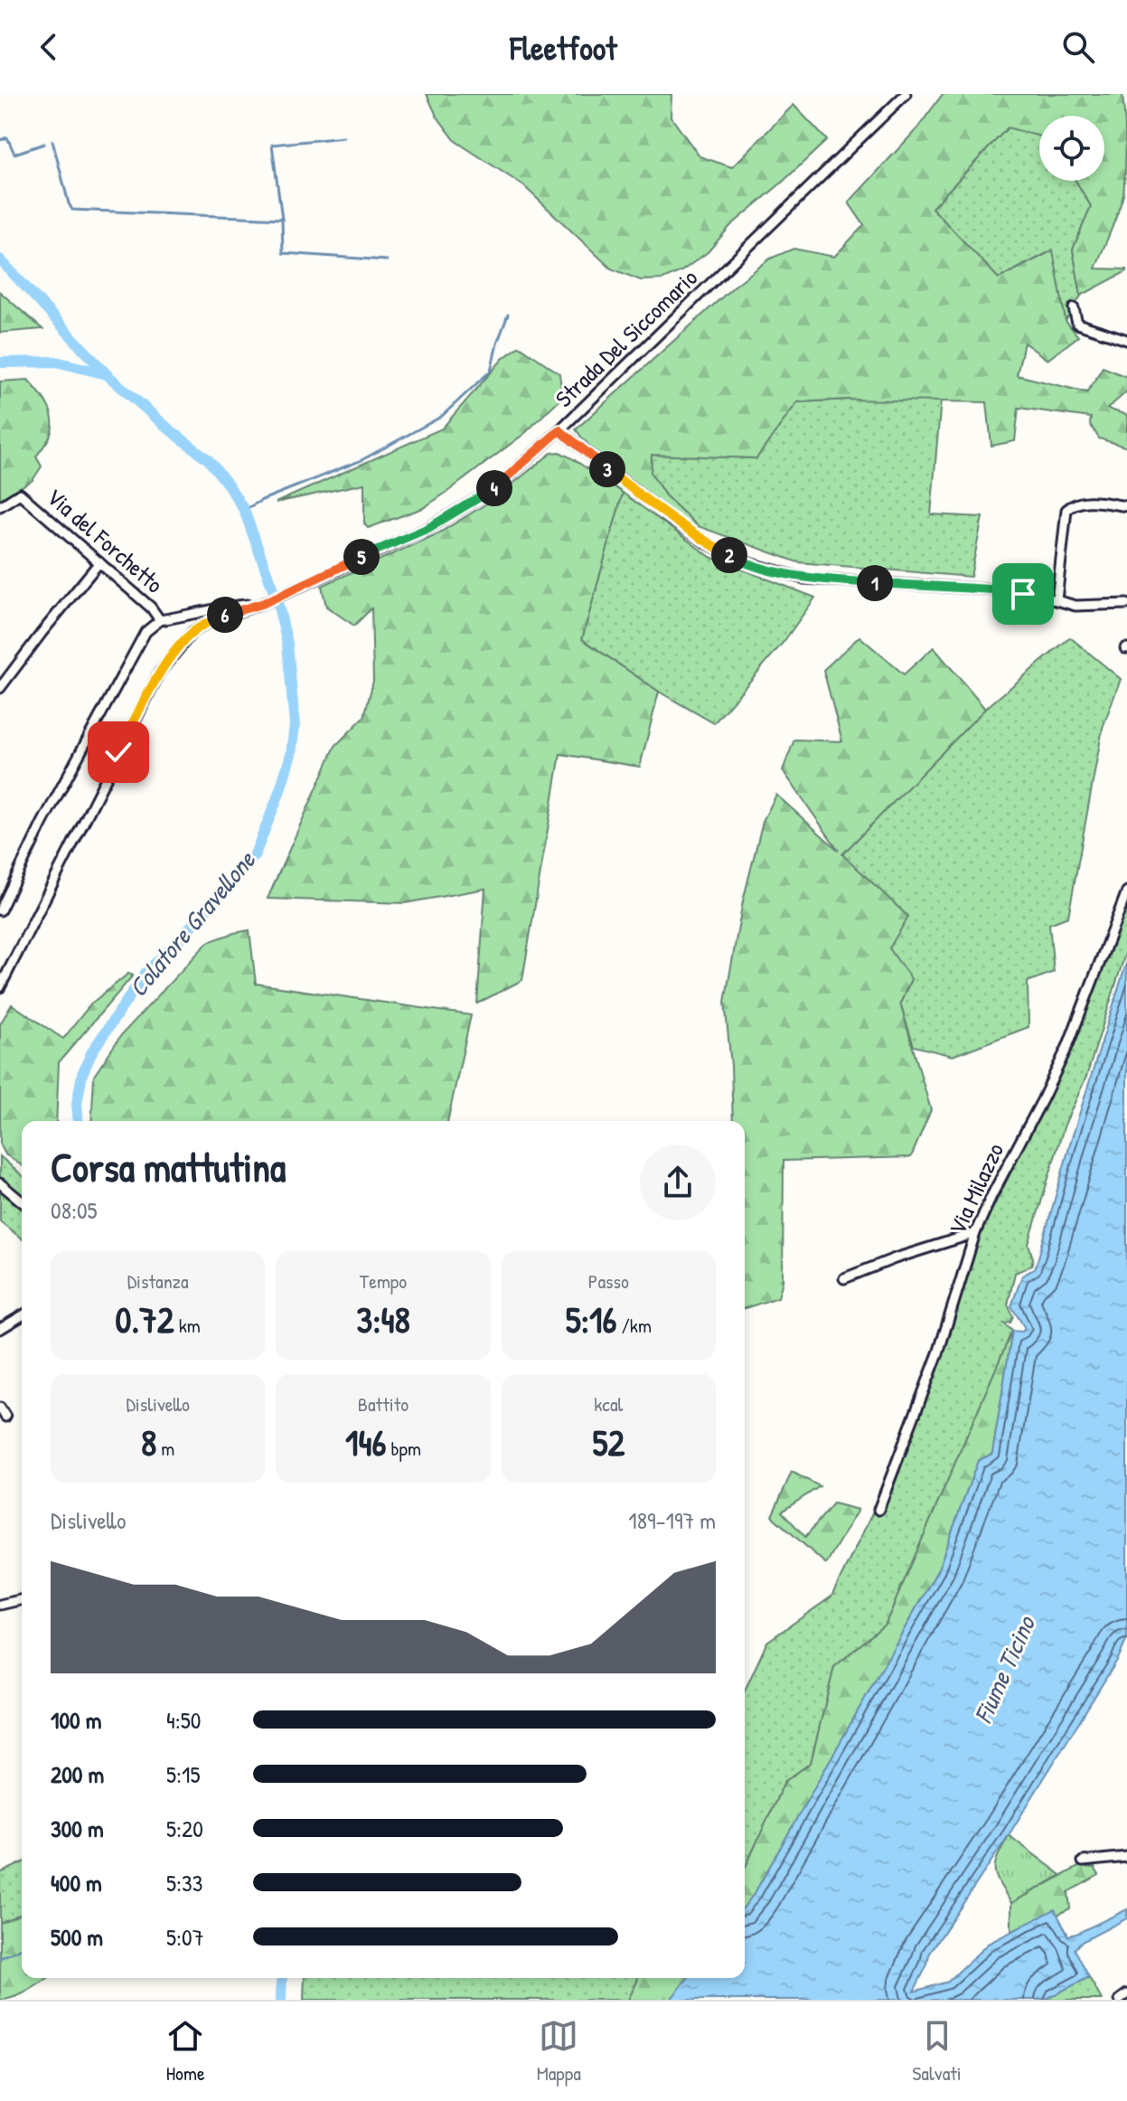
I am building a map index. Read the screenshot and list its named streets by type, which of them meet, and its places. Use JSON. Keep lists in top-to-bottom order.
{
  "streets": {
    "street": ["Strada Del Siccomario", "Via del Forchetto", "Via Milazzo"]
  },
  "water": ["Colatore Gravellone", "Fiume Ticino"],
  "page": {
    "header": "Fleetfoot",
    "pins": [
      "3",
      "4",
      "2",
      "5",
      "1",
      "6"
    ],
    "heading": ["Corsa mattutina", "08:05"],
    "stats": [
      ["Distanza", "0.72 km"],
      ["Tempo", "3:48"],
      ["Passo", "5:16 /km"],
      ["Dislivello", "8 m"],
      ["Battito", "146 bpm"],
      ["kcal", "52"]
    ],
    "chart": ["Dislivello", "189–197 m"],
    "list": [
      {
        "name": "100 m",
        "note": "4:50"
      },
      {
        "name": "200 m",
        "note": "5:15"
      },
      {
        "name": "300 m",
        "note": "5:20"
      },
      {
        "name": "400 m",
        "note": "5:33"
      },
      {
        "name": "500 m",
        "note": "5:07"
      }
    ],
    "tabs": ["Home", "Mappa", "Salvati"]
  }
}
